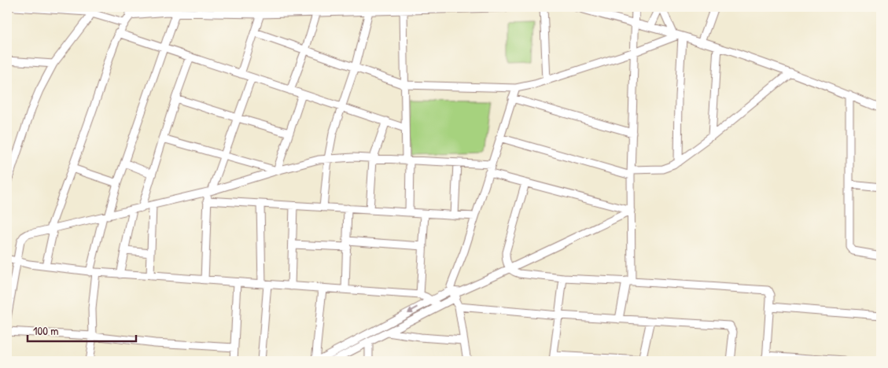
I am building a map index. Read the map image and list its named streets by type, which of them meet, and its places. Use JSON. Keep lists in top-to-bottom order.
{
  "scale_bar": "100 m"
}
